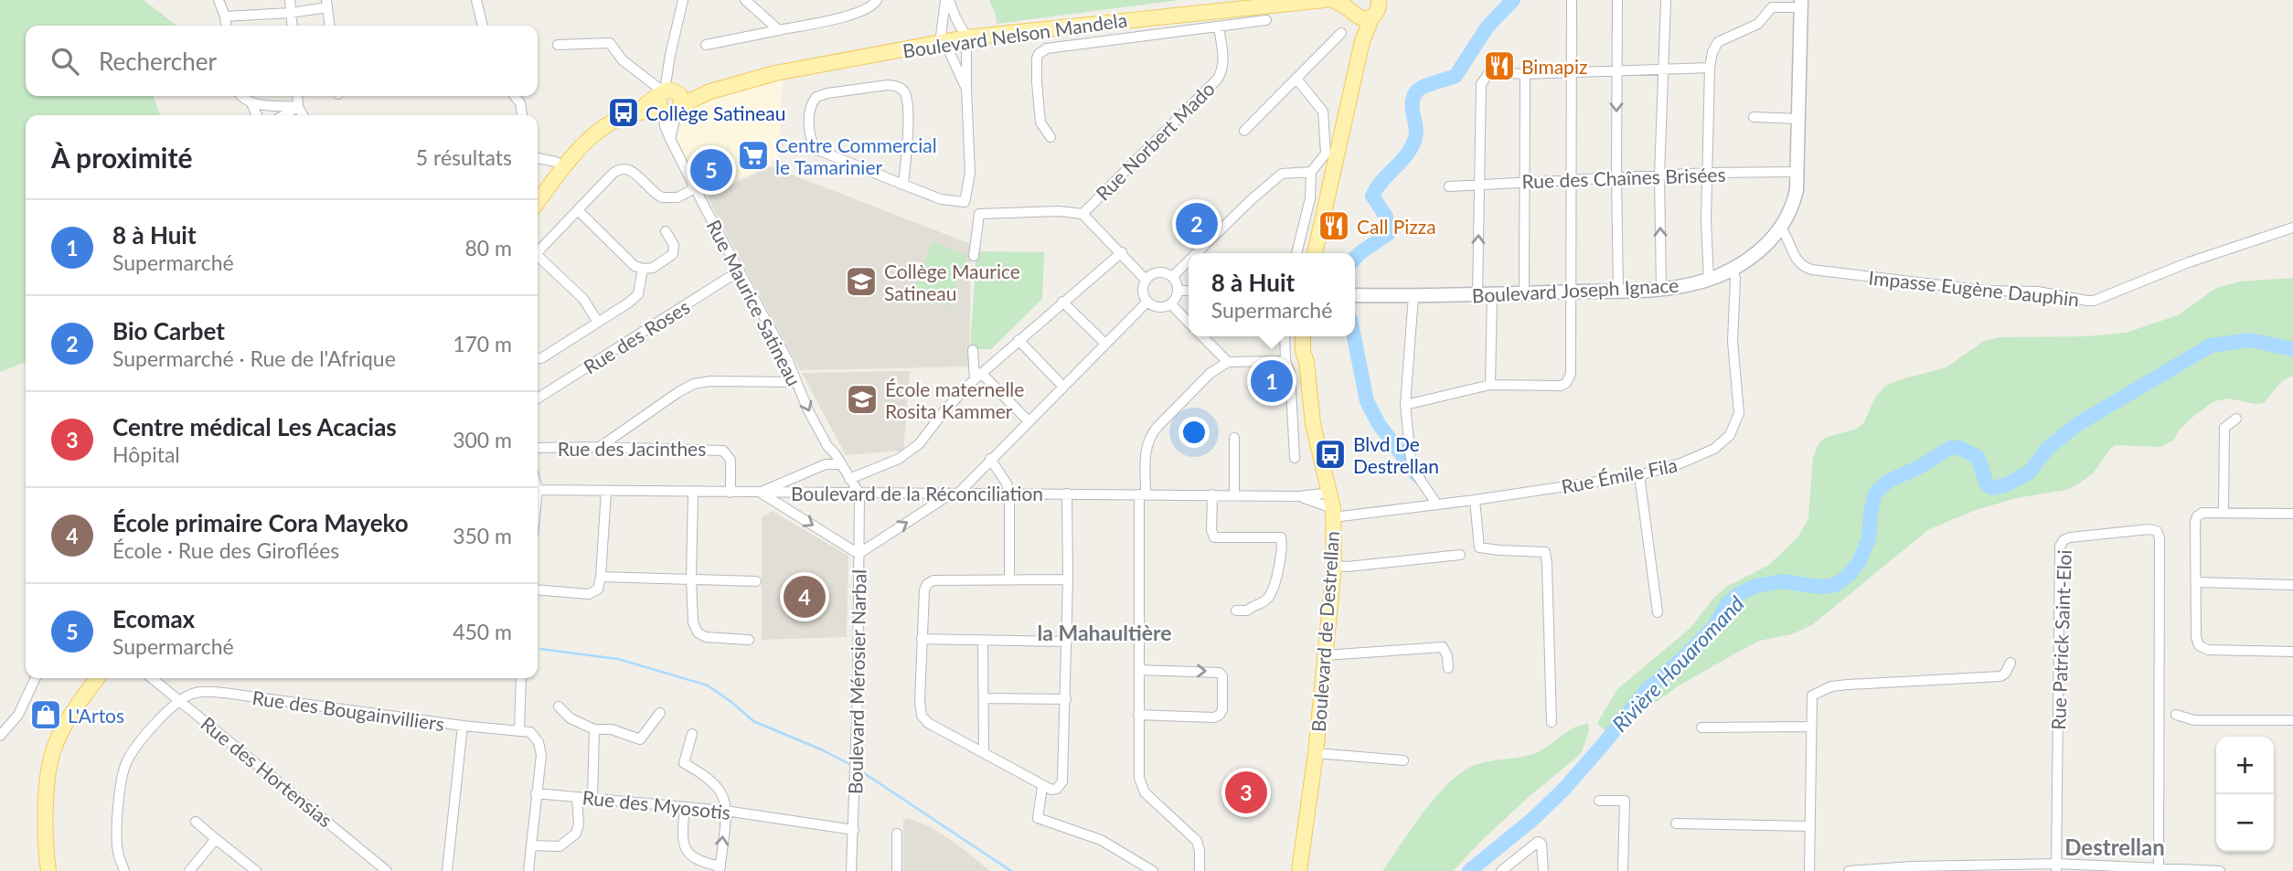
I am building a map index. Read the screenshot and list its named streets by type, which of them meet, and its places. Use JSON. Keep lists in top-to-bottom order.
{
  "streets": {
    "main road": ["Boulevard Nelson Mandela", "Boulevard Joseph Ignace", "Boulevard de Destrellan"],
    "street": [
      "Rue Norbert Mado",
      "Rue des Chaînes Brisées",
      "Impasse Eugène Dauphin",
      "Rue Maurice Satineau",
      "Rue des Roses",
      "Rue des Jacinthes",
      "Rue Émile Fila",
      "Boulevard de la Réconciliation",
      "Rue Patrick Saint-Eloi",
      "Boulevard Mérosier Narbal",
      "Rue des Bougainvilliers",
      "Rue des Hortensias",
      "Rue des Myosotis"
    ]
  },
  "crossings": [
    ["Boulevard Nelson Mandela", "Rue Maurice Satineau"],
    ["Rue des Chaînes Brisées", "Boulevard Joseph Ignace"],
    ["Impasse Eugène Dauphin", "Boulevard Joseph Ignace"],
    ["Boulevard Joseph Ignace", "Rue Émile Fila"],
    ["Rue Maurice Satineau", "Rue des Roses"],
    ["Rue Maurice Satineau", "Boulevard de la Réconciliation"],
    ["Rue Maurice Satineau", "Boulevard Mérosier Narbal"],
    ["Rue des Jacinthes", "Boulevard de la Réconciliation"],
    ["Rue Émile Fila", "Boulevard de la Réconciliation"],
    ["Rue Émile Fila", "Boulevard de Destrellan"],
    ["Boulevard de la Réconciliation", "Boulevard de Destrellan"],
    ["Boulevard de la Réconciliation", "Boulevard Mérosier Narbal"],
    ["Boulevard Mérosier Narbal", "Rue des Myosotis"],
    ["Rue des Bougainvilliers", "Rue des Hortensias"]
  ],
  "districts": ["la Mahaultière", "Destrellan"],
  "water": ["Rivière Houaromand"],
  "places": {
    "restaurant": ["Bimapiz", "Call Pizza"],
    "bus stop": ["Collège Satineau", "Blvd De Destrellan"],
    "supermarket": ["Centre Commercial le Tamarinier"],
    "school or university": ["Collège Maurice Satineau", "École maternelle Rosita Kammer"],
    "shop": ["L'Artos"]
  },
  "page": {
    "search": "Rechercher",
    "heading": ["À proximité", "5 résultats"],
    "pins": [
      "5",
      "2",
      "1",
      "4",
      "3"
    ],
    "list": [
      {
        "mark": "1",
        "name": "8 à Huit",
        "note": "Supermarché",
        "value": "80 m"
      },
      {
        "mark": "2",
        "name": "Bio Carbet",
        "note": "Supermarché · Rue de l'Afrique",
        "value": "170 m"
      },
      {
        "mark": "3",
        "name": "Centre médical Les Acacias",
        "note": "Hôpital",
        "value": "300 m"
      },
      {
        "mark": "4",
        "name": "École primaire Cora Mayeko",
        "note": "École · Rue des Giroflées",
        "value": "350 m"
      },
      {
        "mark": "5",
        "name": "Ecomax",
        "note": "Supermarché",
        "value": "450 m"
      }
    ],
    "popup": ["8 à Huit", "Supermarché"],
    "map_buttons": ["+", "−"]
  }
}
